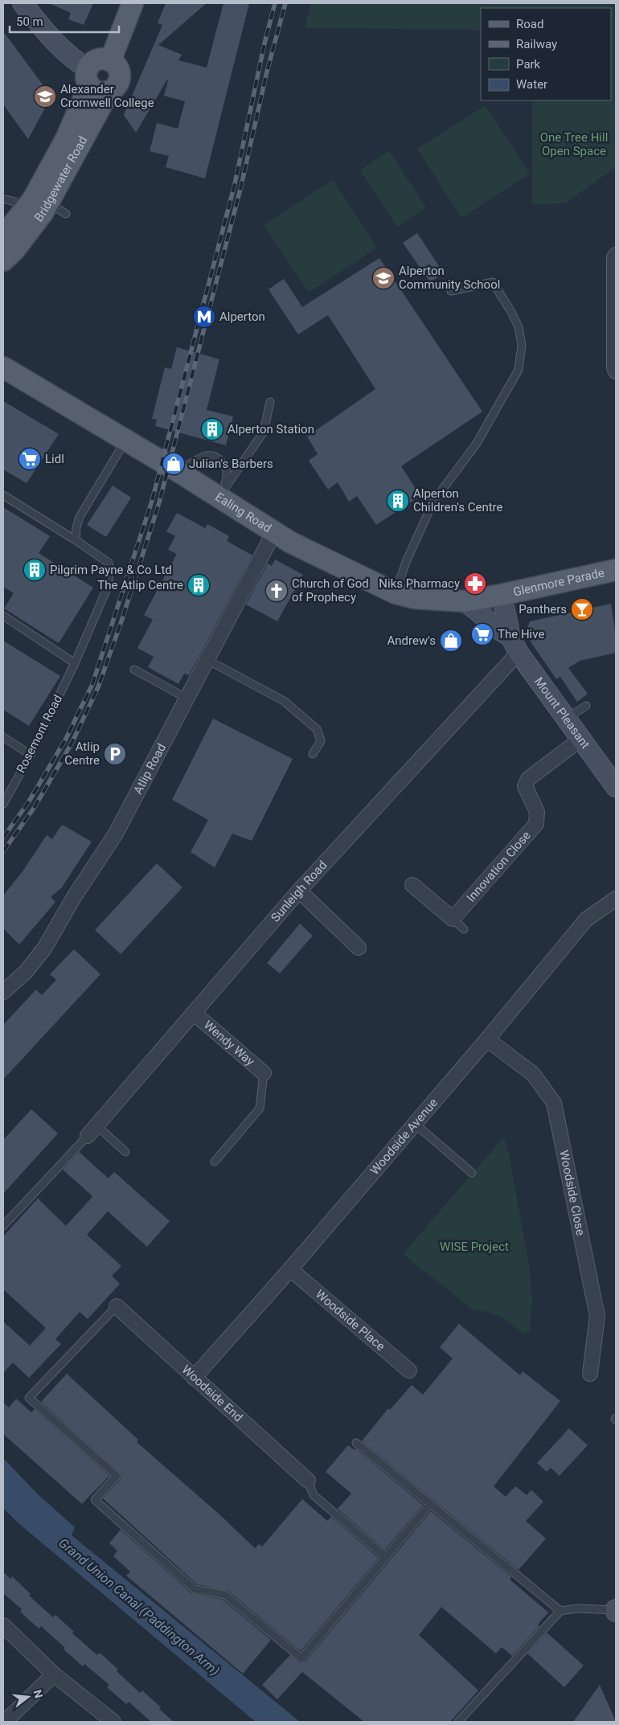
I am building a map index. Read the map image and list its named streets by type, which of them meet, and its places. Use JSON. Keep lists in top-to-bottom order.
{
  "streets": {
    "main road": ["Bridgewater Road", "Ealing Road", "Glenmore Parade"],
    "street": [
      "Mount Pleasant",
      "Atlip Road",
      "Innovation Close",
      "Sunleigh Road",
      "Wendy Way",
      "Woodside Avenue",
      "Woodside Close",
      "Woodside Place",
      "Woodside End"
    ],
    "lane": ["Rosemont Road"]
  },
  "crossings": [
    ["Ealing Road", "Glenmore Parade"],
    ["Ealing Road", "Mount Pleasant"],
    ["Ealing Road", "Atlip Road"],
    ["Glenmore Parade", "Mount Pleasant"],
    ["Mount Pleasant", "Innovation Close"],
    ["Mount Pleasant", "Sunleigh Road"],
    ["Sunleigh Road", "Wendy Way"],
    ["Woodside Avenue", "Woodside Close"],
    ["Woodside Avenue", "Woodside Place"],
    ["Woodside Avenue", "Woodside End"]
  ],
  "water": ["Grand Union Canal (Paddington Arm)"],
  "parks": ["One Tree Hill Open Space", "WISE Project"],
  "places": {
    "school or university": ["Alexander Cromwell College", "Alperton Community School"],
    "metro station": ["Alperton"],
    "building": [
      "Alperton Station",
      "Alperton Children's Centre",
      "Pilgrim Payne & Co Ltd",
      "The Atlip Centre"
    ],
    "supermarket": ["Lidl", "The Hive"],
    "shop": ["Julian's Barbers", "Andrew's"],
    "pharmacy": ["Niks Pharmacy"],
    "church": ["Church of God of Prophecy"],
    "bar": ["Panthers"],
    "parking": ["Atlip Centre"]
  },
  "legend": [
    "Road",
    "Railway",
    "Park",
    "Water"
  ],
  "scale_bar": "50 m",
  "north": "right"
}
